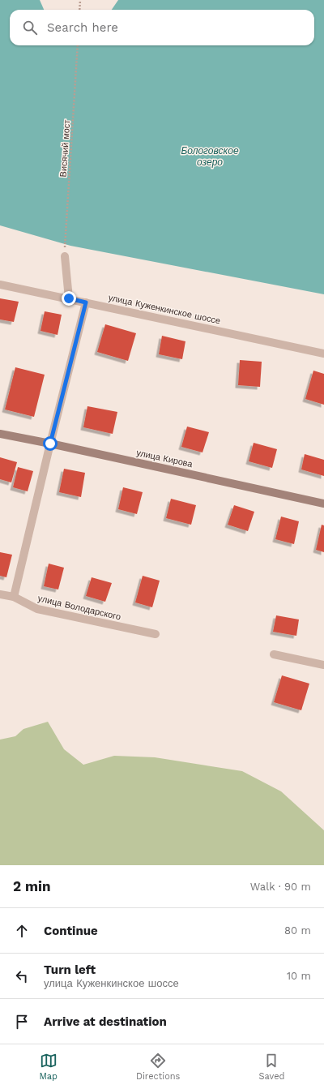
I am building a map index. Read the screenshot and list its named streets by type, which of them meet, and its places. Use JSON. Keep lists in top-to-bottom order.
{
  "streets": {
    "main road": ["улица Кирова"],
    "street": ["улица Куженкинское шоссе", "улица Володарского"],
    "path": ["Висячий мост"]
  },
  "water": ["Бологовское озеро"],
  "page": {
    "search": "Search here",
    "heading": ["2 min", "Walk · 90 m"],
    "list": [
      ["Continue", "80 m"],
      ["Turn left", "улица Куженкинское шоссе", "10 m"],
      "Arrive at destination"
    ],
    "nav": ["Map", "Directions", "Saved"]
  }
}
